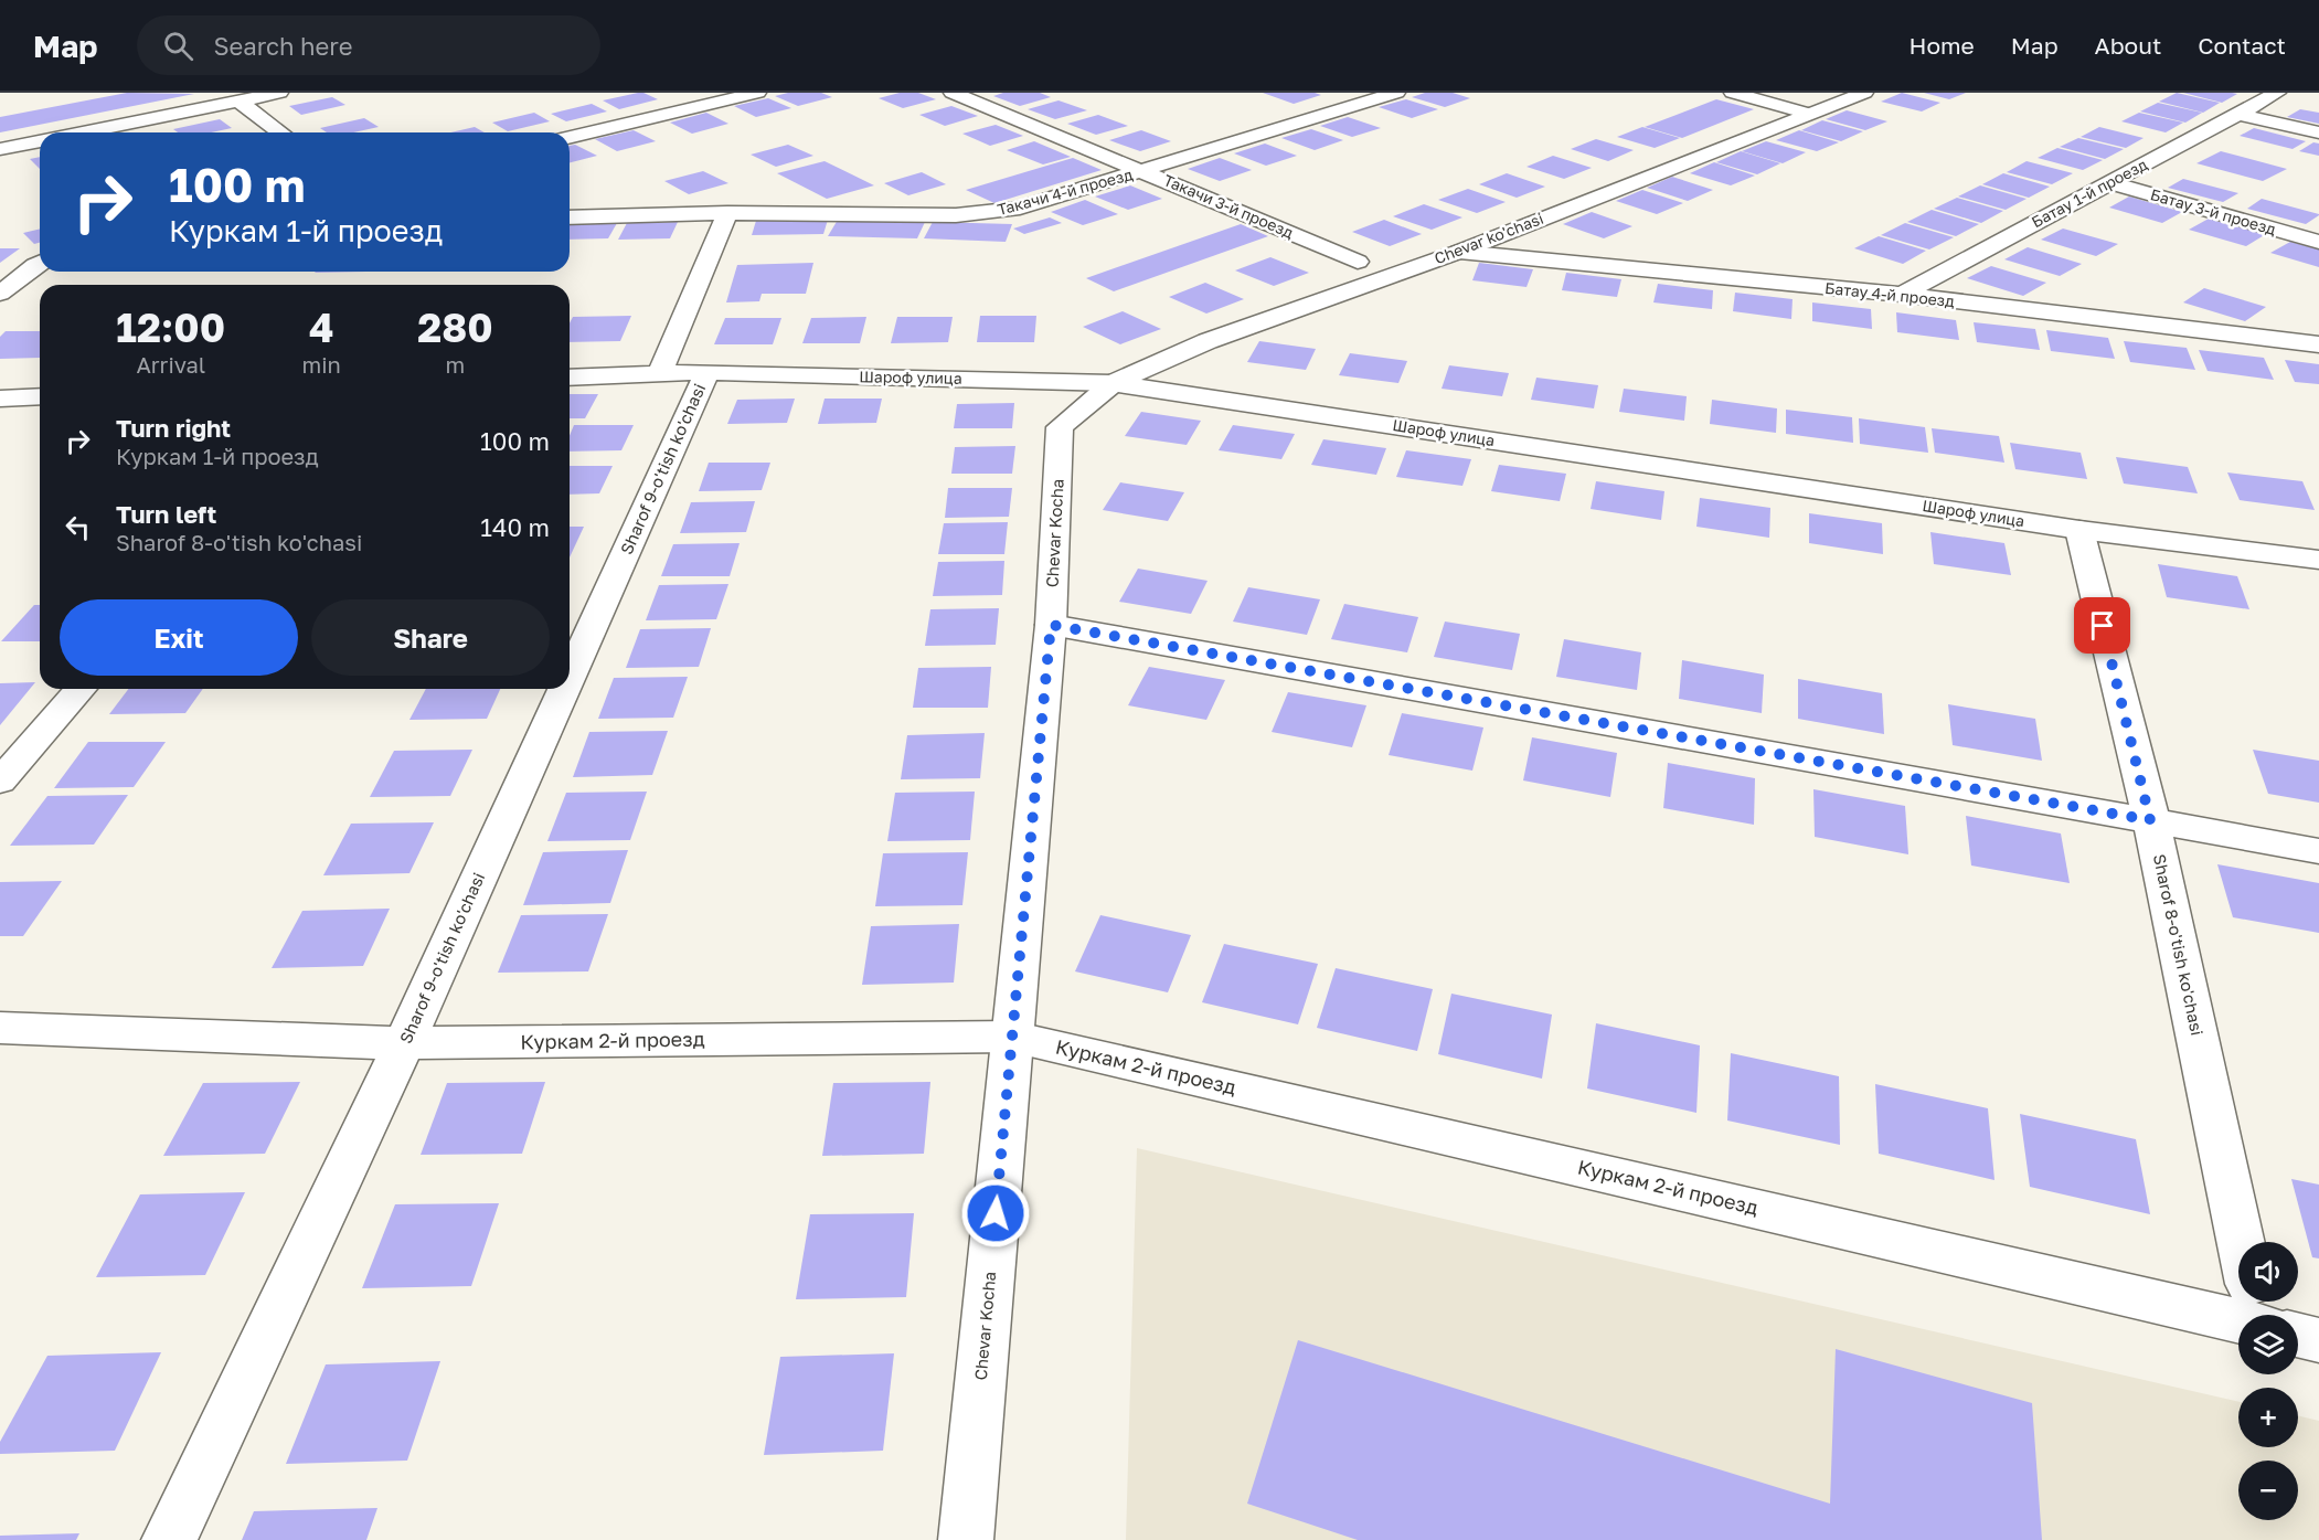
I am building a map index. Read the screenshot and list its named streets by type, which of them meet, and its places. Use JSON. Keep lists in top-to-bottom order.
{
  "streets": {
    "street": [
      "Такачи 4-й проезд",
      "Батау 1-й проезд",
      "Такачи 3-й проезд",
      "Батау 3-й проезд",
      "Chevar ko'chasi",
      "Батау 4-й проезд",
      "Шароф улица",
      "Sharof 9-o'tish ko'chasi",
      "Chevar Kocha",
      "Sharof 8-o'tish ko'chasi",
      "Куркам 2-й проезд"
    ]
  },
  "crossings": [
    ["Такачи 4-й проезд", "Такачи 3-й проезд"],
    ["Батау 1-й проезд", "Батау 3-й проезд"],
    ["Батау 1-й проезд", "Батау 4-й проезд"],
    ["Chevar ko'chasi", "Батау 4-й проезд"],
    ["Chevar ko'chasi", "Шароф улица"],
    ["Chevar ko'chasi", "Chevar Kocha"],
    ["Шароф улица", "Sharof 9-o'tish ko'chasi"],
    ["Шароф улица", "Chevar Kocha"],
    ["Шароф улица", "Sharof 8-o'tish ko'chasi"],
    ["Sharof 9-o'tish ko'chasi", "Куркам 2-й проезд"],
    ["Chevar Kocha", "Куркам 2-й проезд"],
    ["Sharof 8-o'tish ko'chasi", "Куркам 2-й проезд"]
  ],
  "page": {
    "header": "Map",
    "search": "Search here",
    "nav": [
      "Home",
      "Map",
      "About",
      "Contact"
    ],
    "turn": ["100 m", "Куркам 1-й проезд"],
    "eta": [
      "12:00",
      "Arrival",
      "4",
      "min",
      "280",
      "m"
    ],
    "list": [
      {
        "name": "Turn right",
        "note": "Куркам 1-й проезд",
        "value": "100 m"
      },
      {
        "name": "Turn left",
        "note": "Sharof 8-o'tish ko'chasi",
        "value": "140 m"
      }
    ],
    "buttons": ["Exit", "Share"],
    "map_buttons": ["+", "−"]
  }
}
